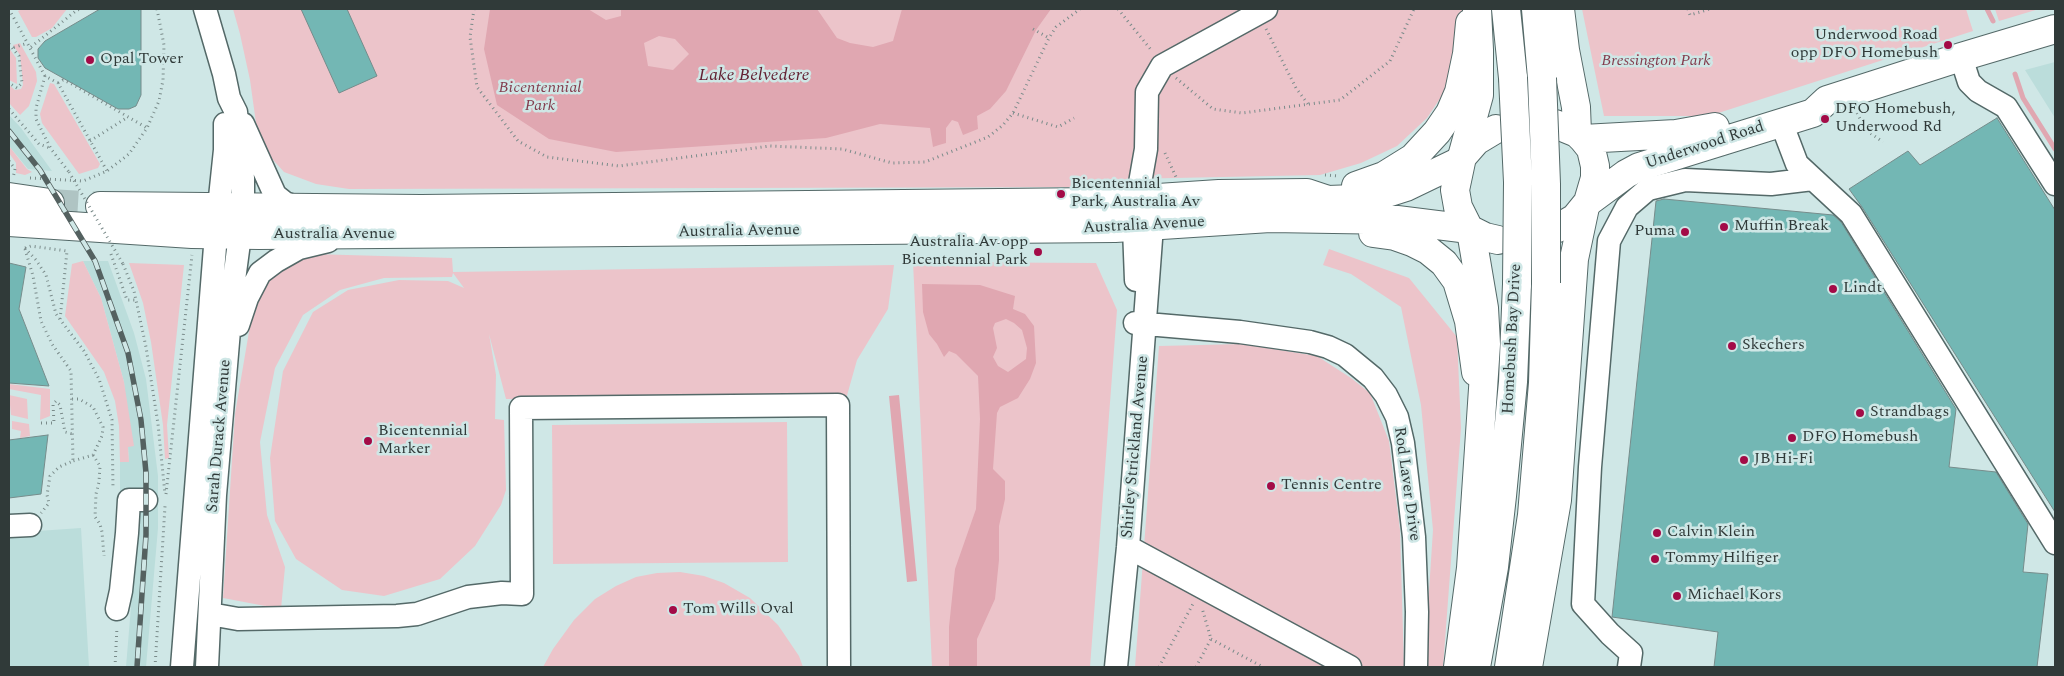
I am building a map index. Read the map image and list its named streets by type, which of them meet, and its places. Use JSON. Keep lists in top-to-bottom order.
{
  "streets": {
    "main road": [
      "Underwood Road",
      "Australia Avenue",
      "Homebush Bay Drive",
      "Sarah Durack Avenue"
    ],
    "street": ["Shirley Strickland Avenue", "Rod Laver Drive"]
  },
  "crossings": [
    ["Australia Avenue", "Sarah Durack Avenue"],
    ["Australia Avenue", "Shirley Strickland Avenue"],
    ["Shirley Strickland Avenue", "Rod Laver Drive"]
  ],
  "water": ["Lake Belvedere"],
  "parks": ["Bressington Park", "Bicentennial Park"],
  "places": [
    "Underwood Road opp DFO Homebush",
    "Opal Tower",
    "DFO Homebush, Underwood Rd",
    "Bicentennial Park, Australia Av",
    "Muffin Break",
    "Puma",
    "Australia Av opp Bicentennial Park",
    "Lindt",
    "Skechers",
    "Strandbags",
    "DFO Homebush",
    "Bicentennial Marker",
    "JB Hi-Fi",
    "Tennis Centre",
    "Calvin Klein",
    "Tommy Hilfiger",
    "Michael Kors",
    "Tom Wills Oval"
  ]
}
